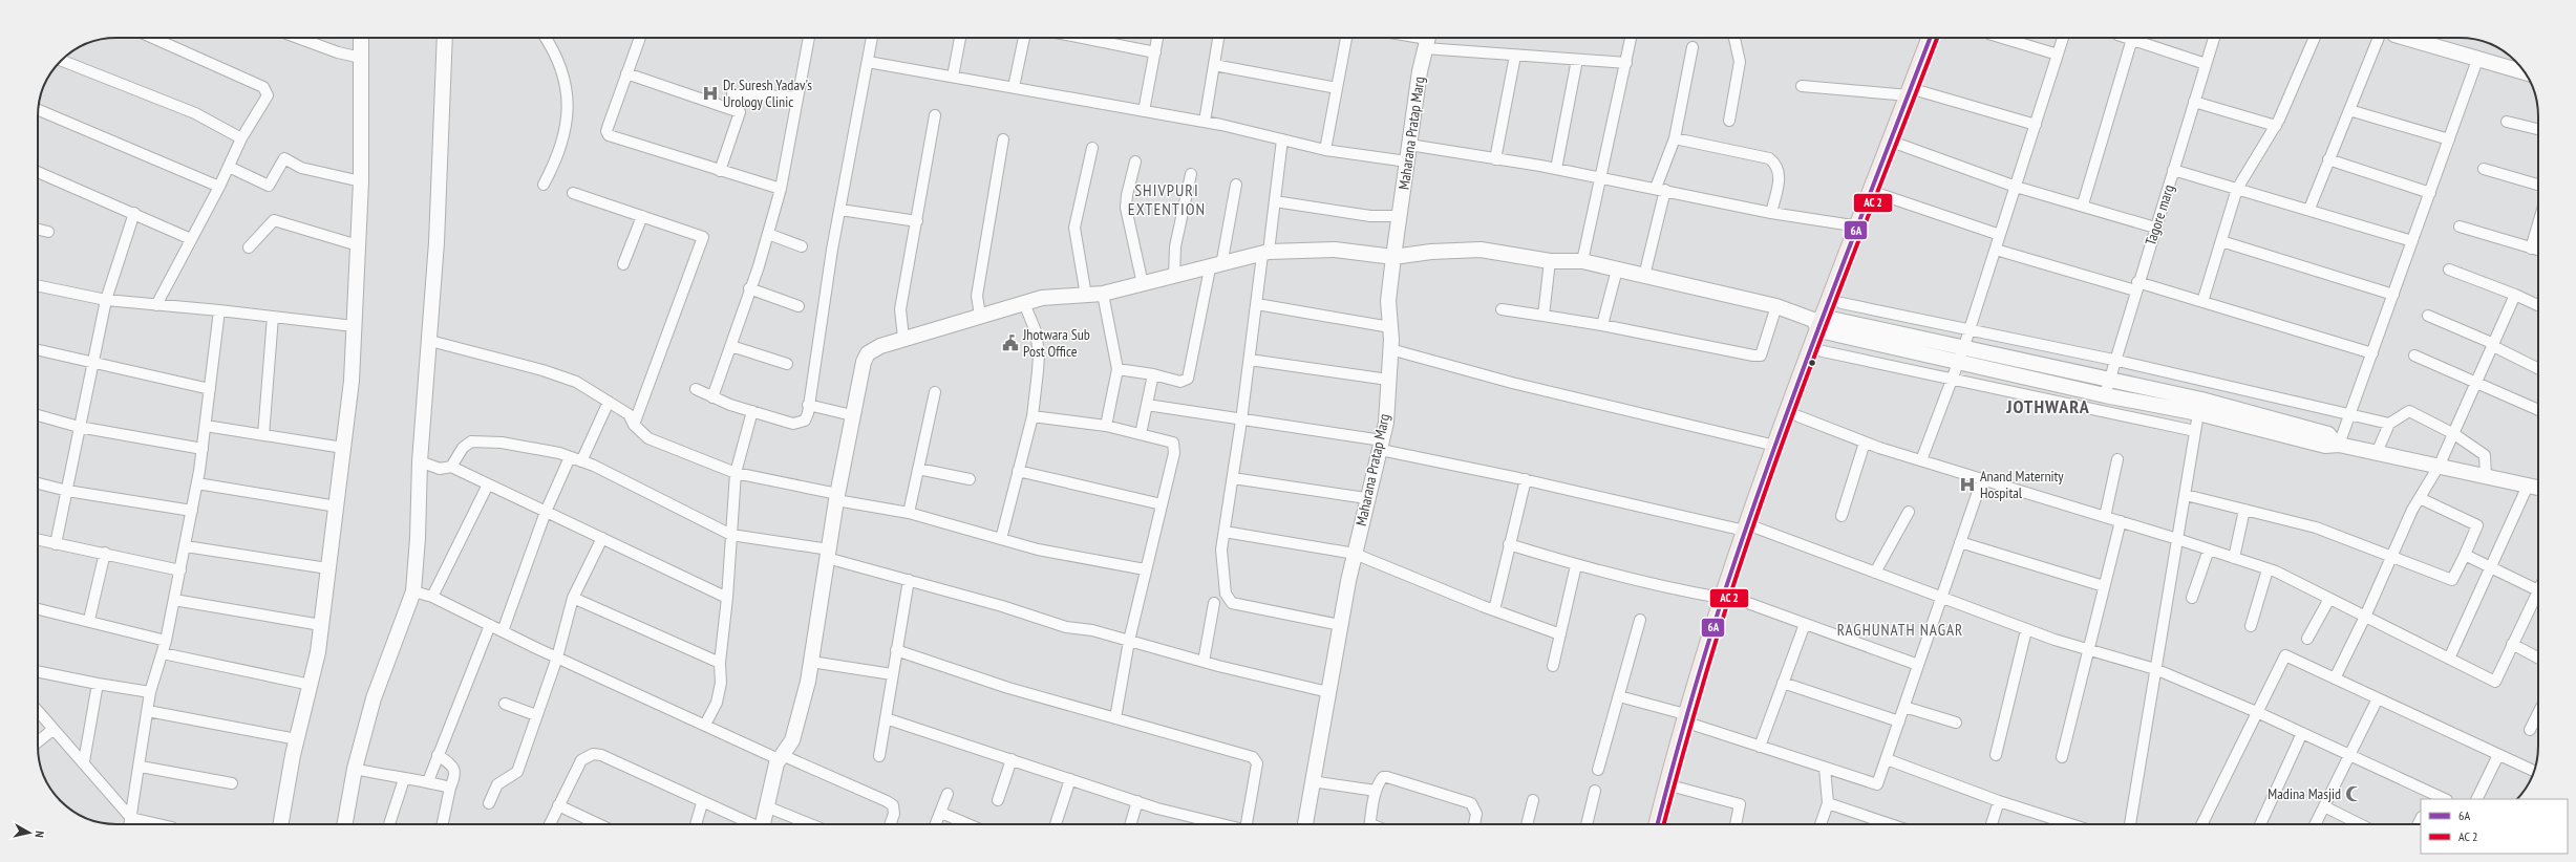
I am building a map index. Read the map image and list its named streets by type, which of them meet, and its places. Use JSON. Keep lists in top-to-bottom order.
{
  "streets": {
    "street": ["Maharana Pratap Marg", "Tagore marg"]
  },
  "districts": ["SHIVPURI EXTENTION", "JOTHWARA", "RAGHUNATH NAGAR"],
  "places": {
    "hospital": ["Dr. Suresh Yadav's Urology Clinic", "Anand Maternity Hospital"],
    "public building": ["Jhotwara Sub Post Office"],
    "mosque": ["Madina Masjid"]
  },
  "lines": ["transit line 6A"],
  "legend": ["6A", "AC 2"],
  "north": "right"
}
